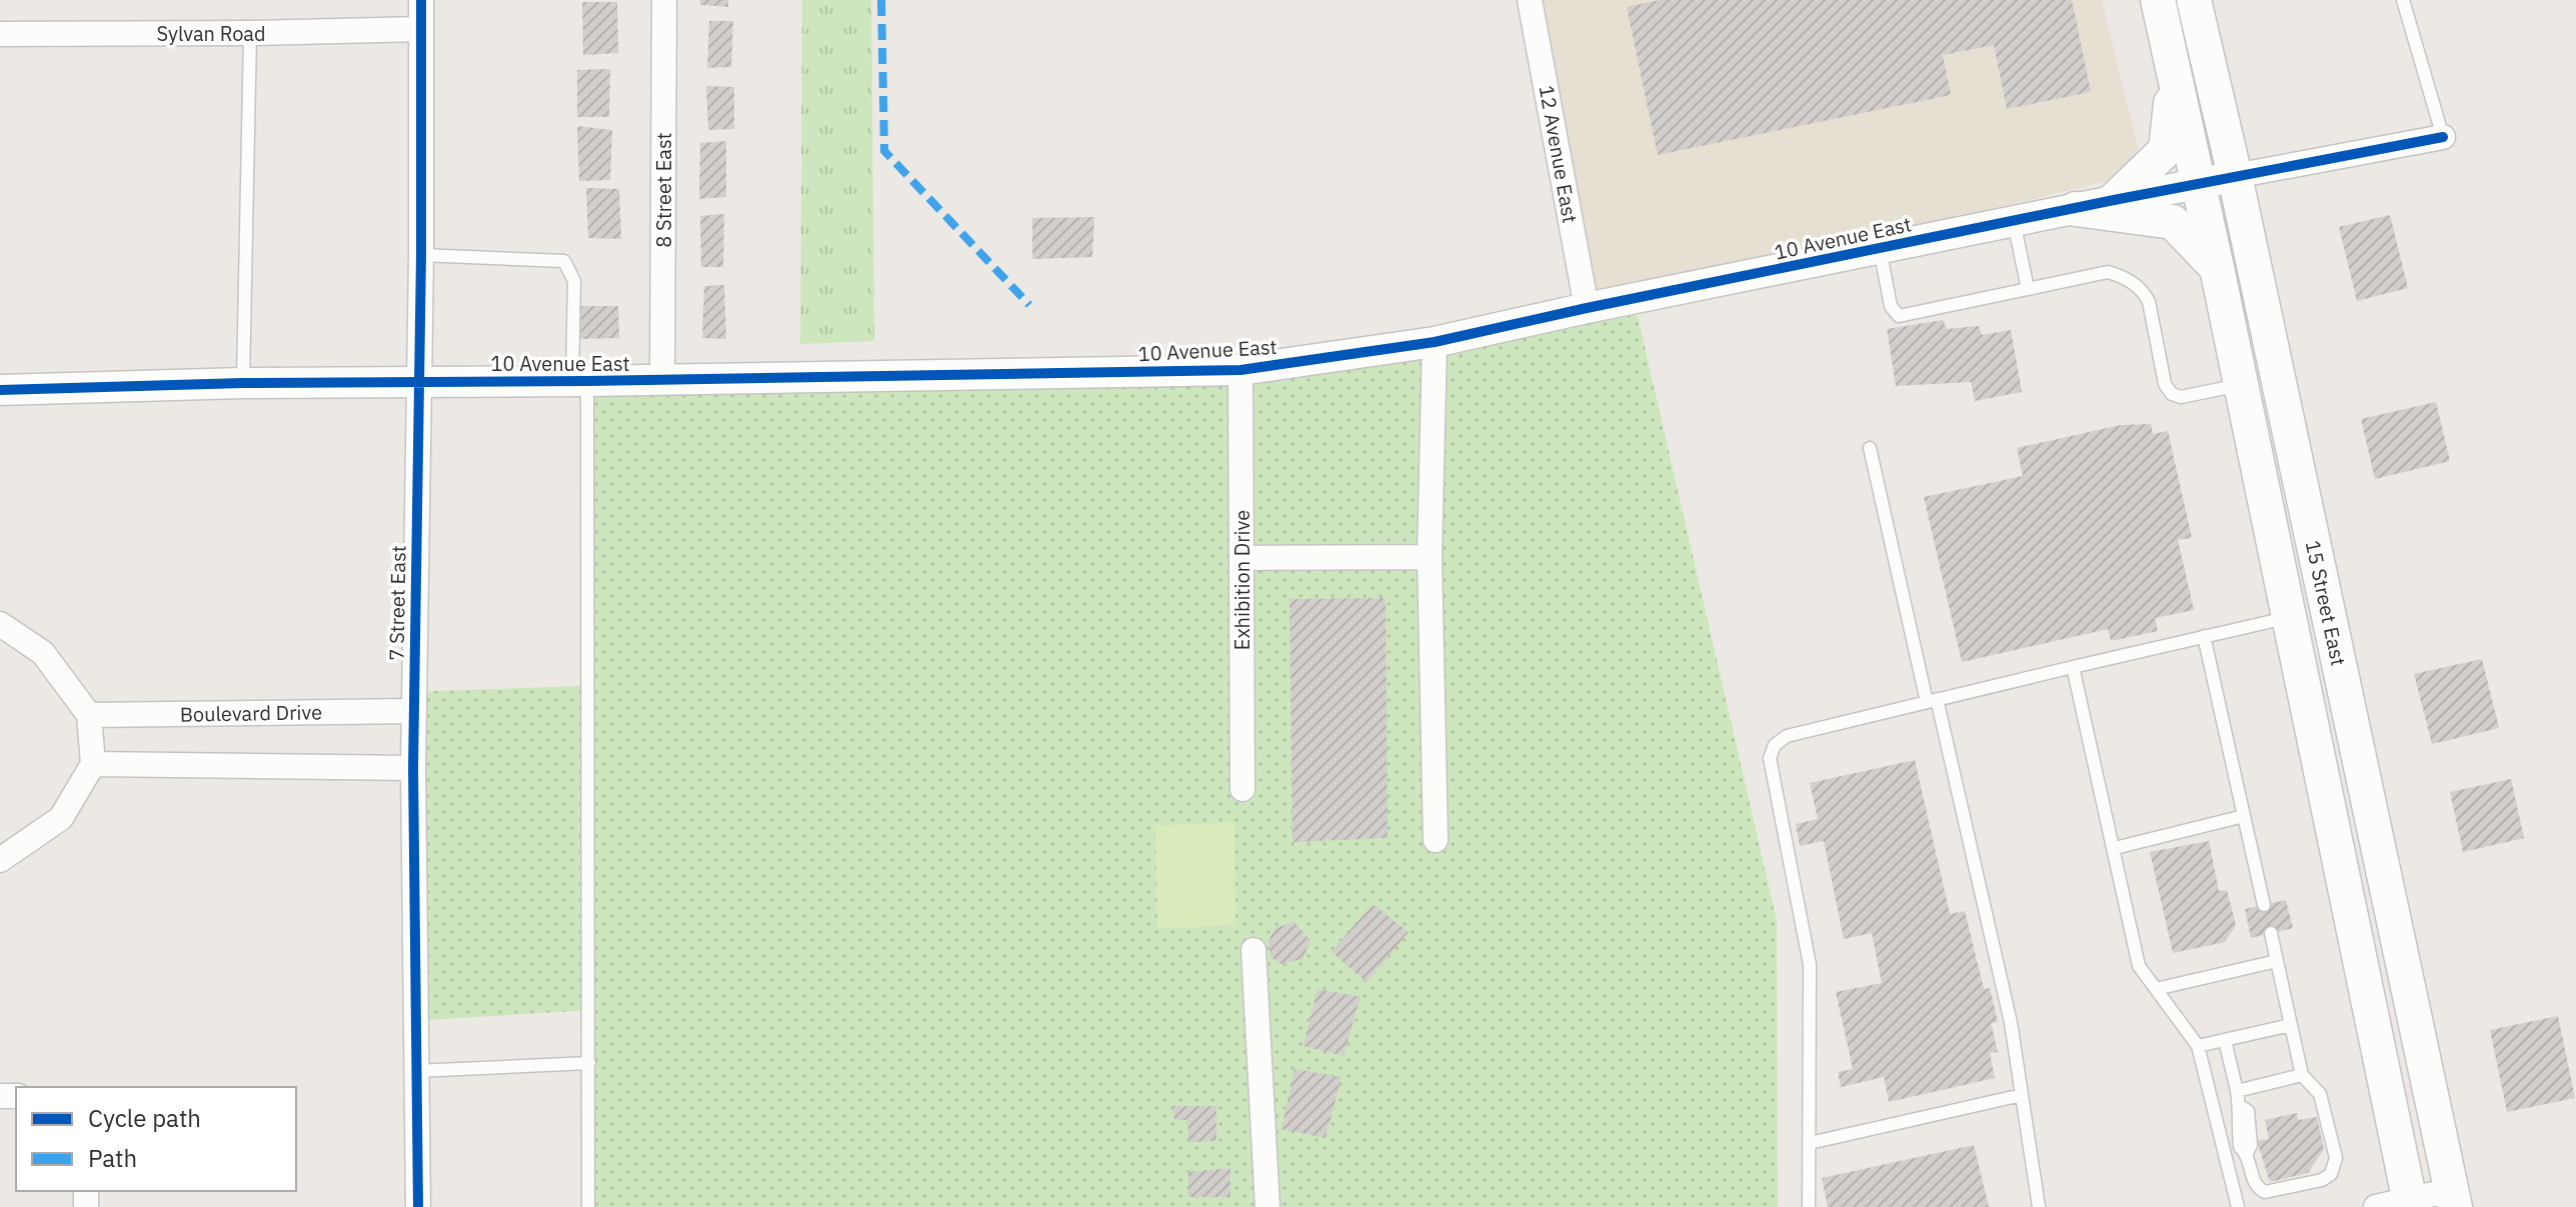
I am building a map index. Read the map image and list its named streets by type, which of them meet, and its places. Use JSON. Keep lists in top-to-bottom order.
{
  "streets": {
    "main road": ["15 Street East"],
    "street": [
      "Sylvan Road",
      "12 Avenue East",
      "8 Street East",
      "10 Avenue East",
      "Exhibition Drive",
      "7 Street East",
      "Boulevard Drive"
    ]
  },
  "crossings": [
    ["Sylvan Road", "7 Street East"],
    ["12 Avenue East", "10 Avenue East"],
    ["8 Street East", "10 Avenue East"],
    ["10 Avenue East", "Exhibition Drive"],
    ["10 Avenue East", "7 Street East"],
    ["10 Avenue East", "15 Street East"],
    ["7 Street East", "Boulevard Drive"]
  ],
  "legend": ["Cycle path", "Path"]
}
